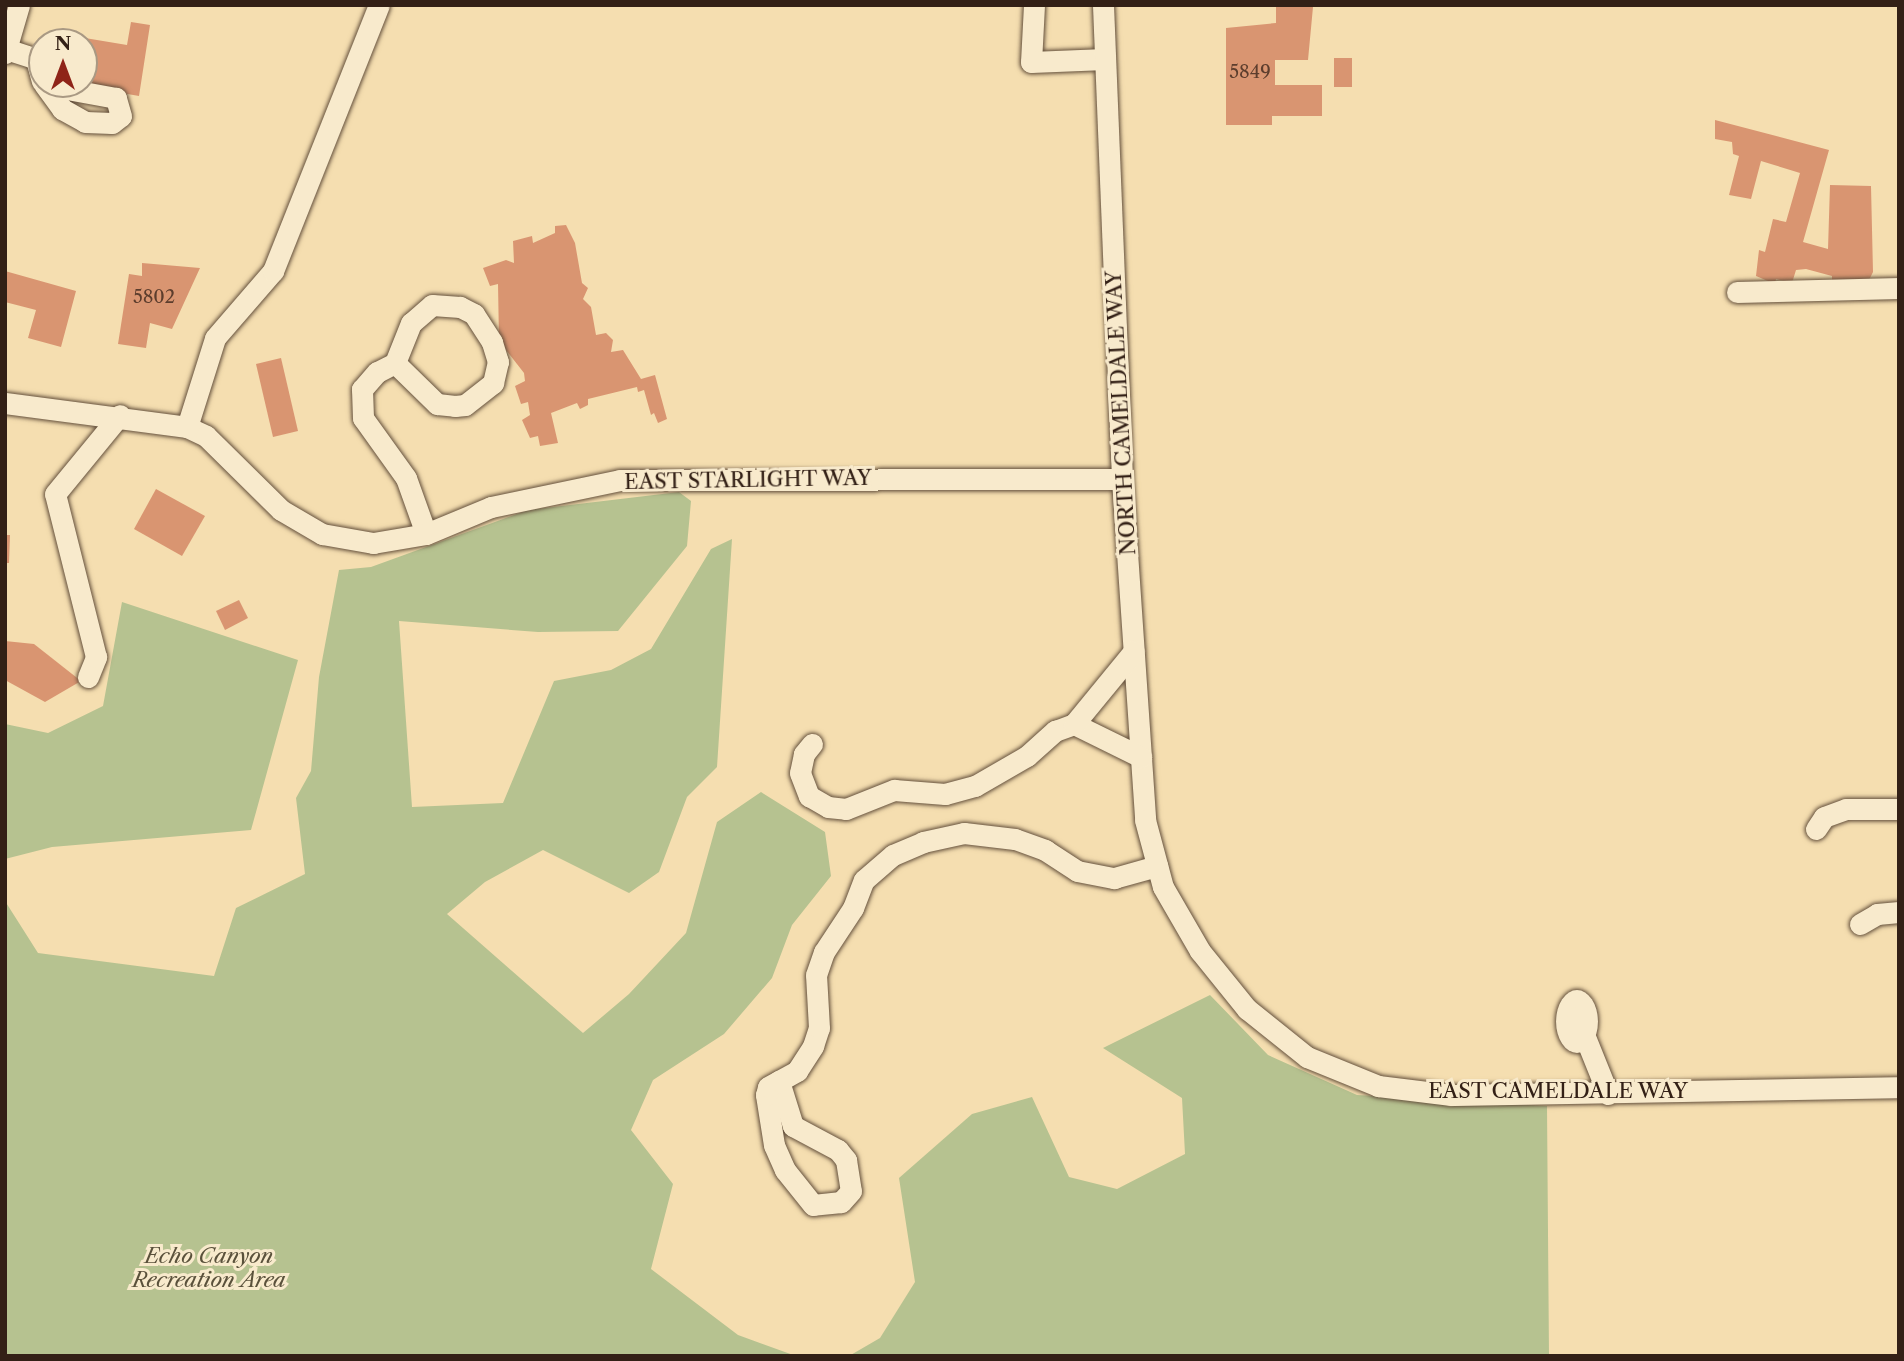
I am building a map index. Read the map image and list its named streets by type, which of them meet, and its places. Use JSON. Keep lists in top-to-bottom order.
{
  "streets": {
    "street": ["NORTH CAMELDALE WAY", "EAST STARLIGHT WAY", "EAST CAMELDALE WAY"]
  },
  "crossings": [
    ["NORTH CAMELDALE WAY", "EAST STARLIGHT WAY"],
    ["NORTH CAMELDALE WAY", "EAST CAMELDALE WAY"]
  ],
  "parks": ["Echo Canyon Recreation Area"],
  "house_numbers": ["5849", "5802"],
  "north": "top"
}
